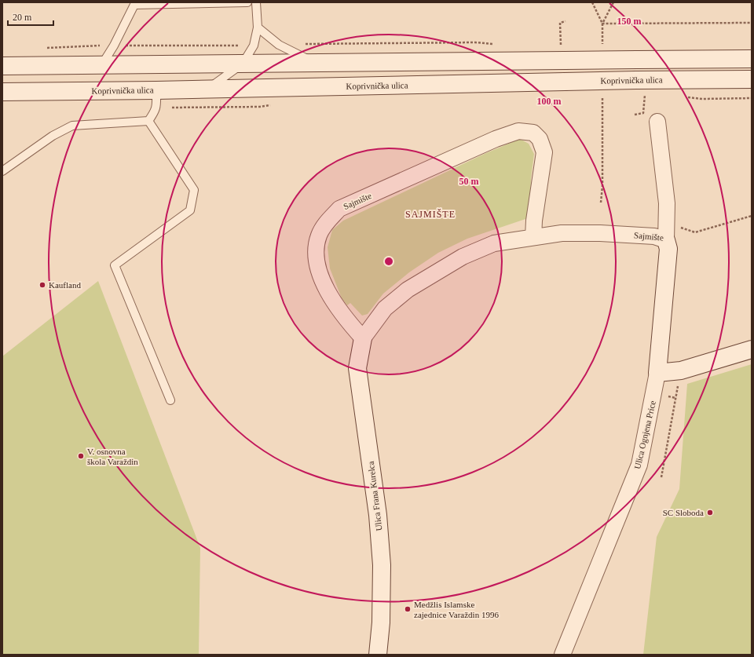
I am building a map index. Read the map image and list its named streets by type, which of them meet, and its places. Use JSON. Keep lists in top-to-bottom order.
{
  "streets": {
    "main road": ["Koprivnička ulica", "Ulica Ognjena Price", "Ulica Frana Kurelca"],
    "street": ["Sajmište"]
  },
  "crossings": [
    ["Sajmište", "Ulica Ognjena Price"],
    ["Sajmište", "Ulica Frana Kurelca"]
  ],
  "districts": ["SAJMIŠTE"],
  "places": [
    "Kaufland",
    "V. osnovna škola Varaždin",
    "SC Sloboda",
    "Medžlis Islamske zajednice Varaždin 1996"
  ],
  "scale_bar": "20 m",
  "rings": ["150 m", "100 m", "50 m"]
}
